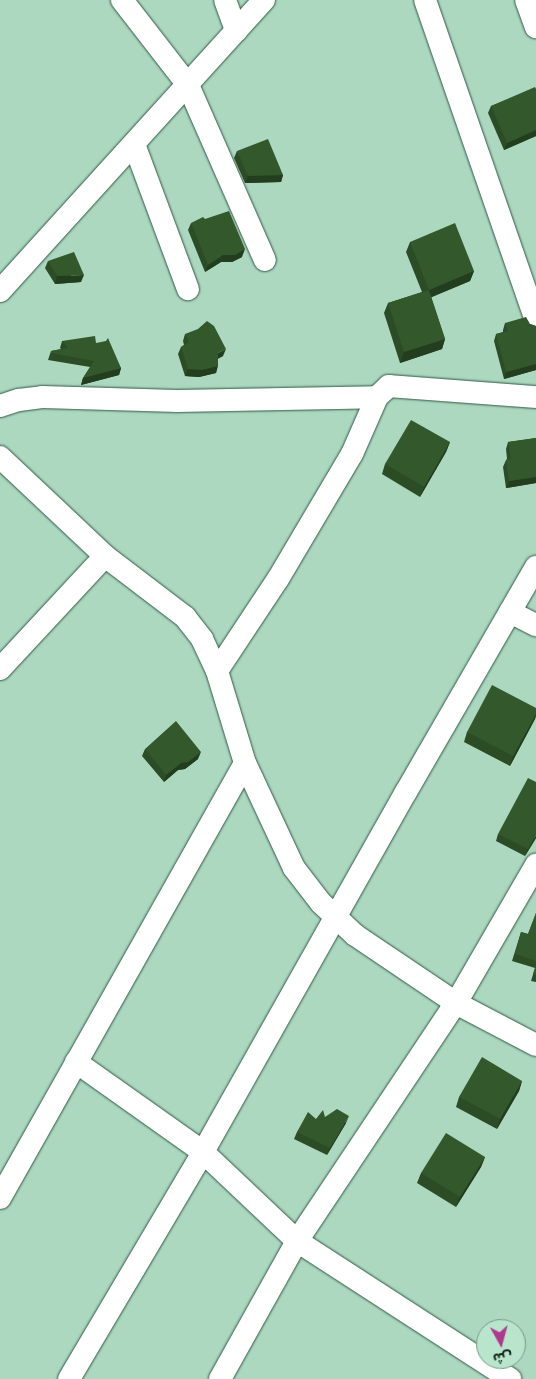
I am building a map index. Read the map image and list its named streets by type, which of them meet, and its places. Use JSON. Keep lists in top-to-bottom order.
{
  "north": "bottom"
}
